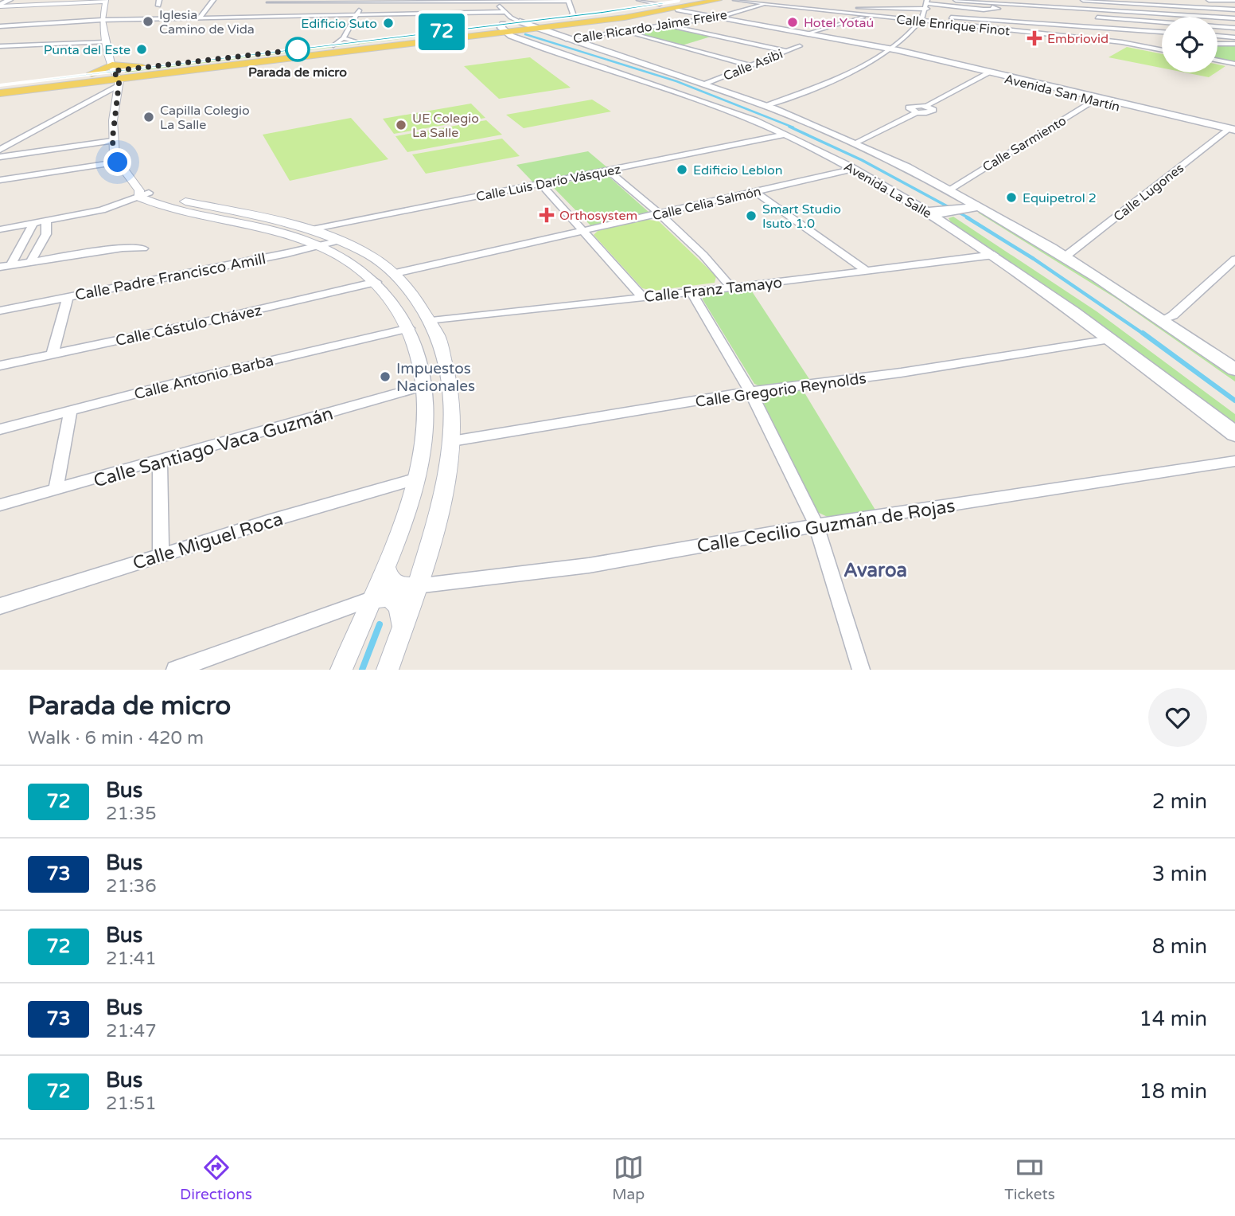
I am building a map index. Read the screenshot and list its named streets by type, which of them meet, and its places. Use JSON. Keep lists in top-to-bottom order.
{
  "streets": {
    "main road": ["Avenida San Martín", "Avenida La Salle"],
    "street": [
      "Calle Enrique Finot",
      "Calle Ricardo Jaime Freire",
      "Calle Asibi",
      "Calle Sarmiento",
      "Calle Luis Darío Vásquez",
      "Calle Lugones",
      "Calle Celia Salmón",
      "Calle Padre Francisco Amill",
      "Calle Franz Tamayo",
      "Calle Cástulo Chávez",
      "Calle Antonio Barba",
      "Calle Gregorio Reynolds",
      "Calle Santiago Vaca Guzmán",
      "Calle Cecilio Guzmán de Rojas",
      "Calle Miguel Roca"
    ]
  },
  "crossings": [
    ["Calle Enrique Finot", "Calle Ricardo Jaime Freire"],
    ["Calle Ricardo Jaime Freire", "Avenida San Martín"],
    ["Calle Ricardo Jaime Freire", "Avenida La Salle"],
    ["Calle Asibi", "Avenida La Salle"],
    ["Avenida San Martín", "Calle Sarmiento"],
    ["Avenida San Martín", "Calle Lugones"],
    ["Calle Sarmiento", "Avenida La Salle"],
    ["Calle Luis Darío Vásquez", "Avenida La Salle"],
    ["Avenida La Salle", "Calle Lugones"],
    ["Avenida La Salle", "Calle Celia Salmón"],
    ["Avenida La Salle", "Calle Franz Tamayo"],
    ["Avenida La Salle", "Calle Gregorio Reynolds"]
  ],
  "districts": ["Avaroa"],
  "places": {
    "other": [
      "Iglesia Camino de Vida",
      "Hotel Yotaú",
      "Edificio Suto",
      "Punta del Este",
      "Parada de micro",
      "Capilla Colegio La Salle",
      "UE Colegio La Salle",
      "Edificio Leblon",
      "Equipetrol 2",
      "Smart Studio Isuto 1.0",
      "Impuestos Nacionales"
    ],
    "health": ["Embriovid", "Orthosystem"]
  },
  "lines": ["bus line 72"],
  "page": {
    "on_map": "72",
    "heading": ["Parada de micro", "Walk · 6 min · 420 m"],
    "list": [
      {
        "mark": "72",
        "name": "Bus",
        "note": "21:35",
        "value": "2 min"
      },
      {
        "mark": "73",
        "name": "Bus",
        "note": "21:36",
        "value": "3 min"
      },
      {
        "mark": "72",
        "name": "Bus",
        "note": "21:41",
        "value": "8 min"
      },
      {
        "mark": "73",
        "name": "Bus",
        "note": "21:47",
        "value": "14 min"
      },
      {
        "mark": "72",
        "name": "Bus",
        "note": "21:51",
        "value": "18 min"
      }
    ],
    "tabs": ["Directions", "Map", "Tickets"]
  }
}
